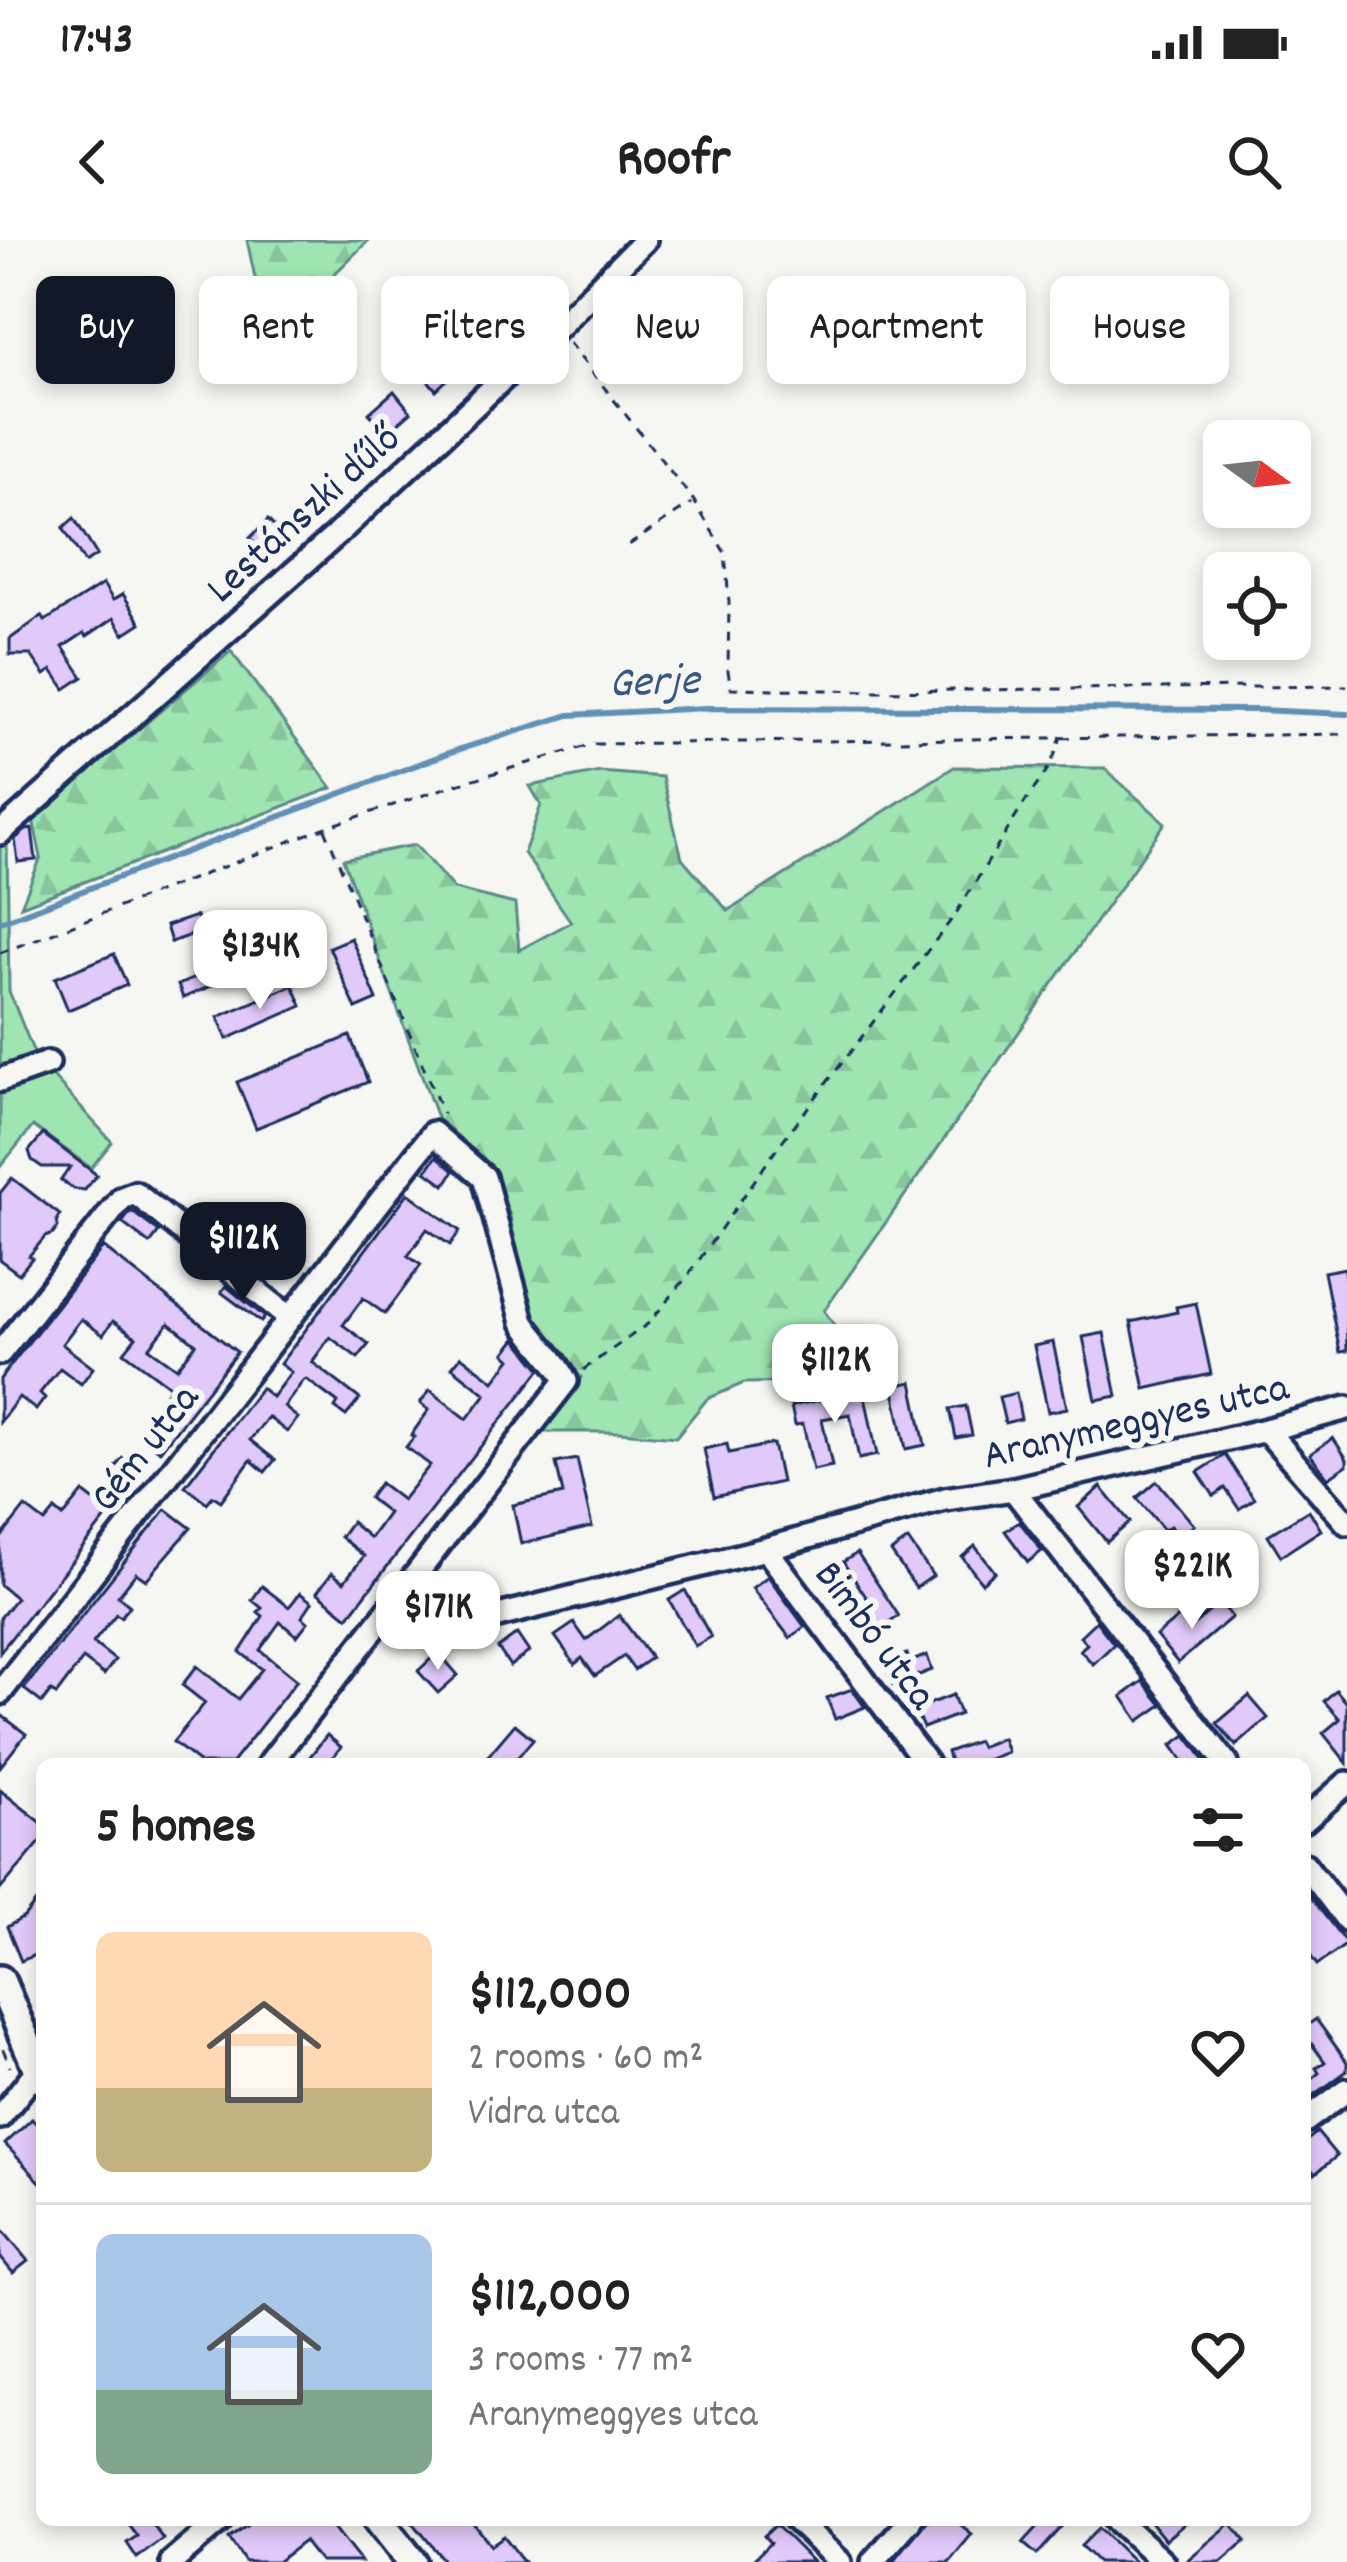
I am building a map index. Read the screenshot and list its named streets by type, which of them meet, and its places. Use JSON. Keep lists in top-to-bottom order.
{
  "streets": {
    "street": [
      "Lestánszki dűlő",
      "Aranymeggyes utca",
      "Gém utca",
      "Bimbó utca"
    ]
  },
  "crossings": [
    ["Aranymeggyes utca", "Bimbó utca"]
  ],
  "water": ["Gerje"],
  "north": "right",
  "page": {
    "status": "17:43",
    "header": "Roofr",
    "chip": [
      "Buy",
      "Rent",
      "Filters",
      "New",
      "Apartment",
      "House"
    ],
    "price": [
      "$134K",
      "$112K",
      "$112K",
      "$221K",
      "$171K"
    ],
    "heading": "5 homes",
    "list": [
      {
        "name": "$112,000",
        "note": "2 rooms · 60 m² · Vidra utca"
      },
      {
        "name": "$112,000",
        "note": "3 rooms · 77 m² · Aranymeggyes utca"
      }
    ]
  }
}
